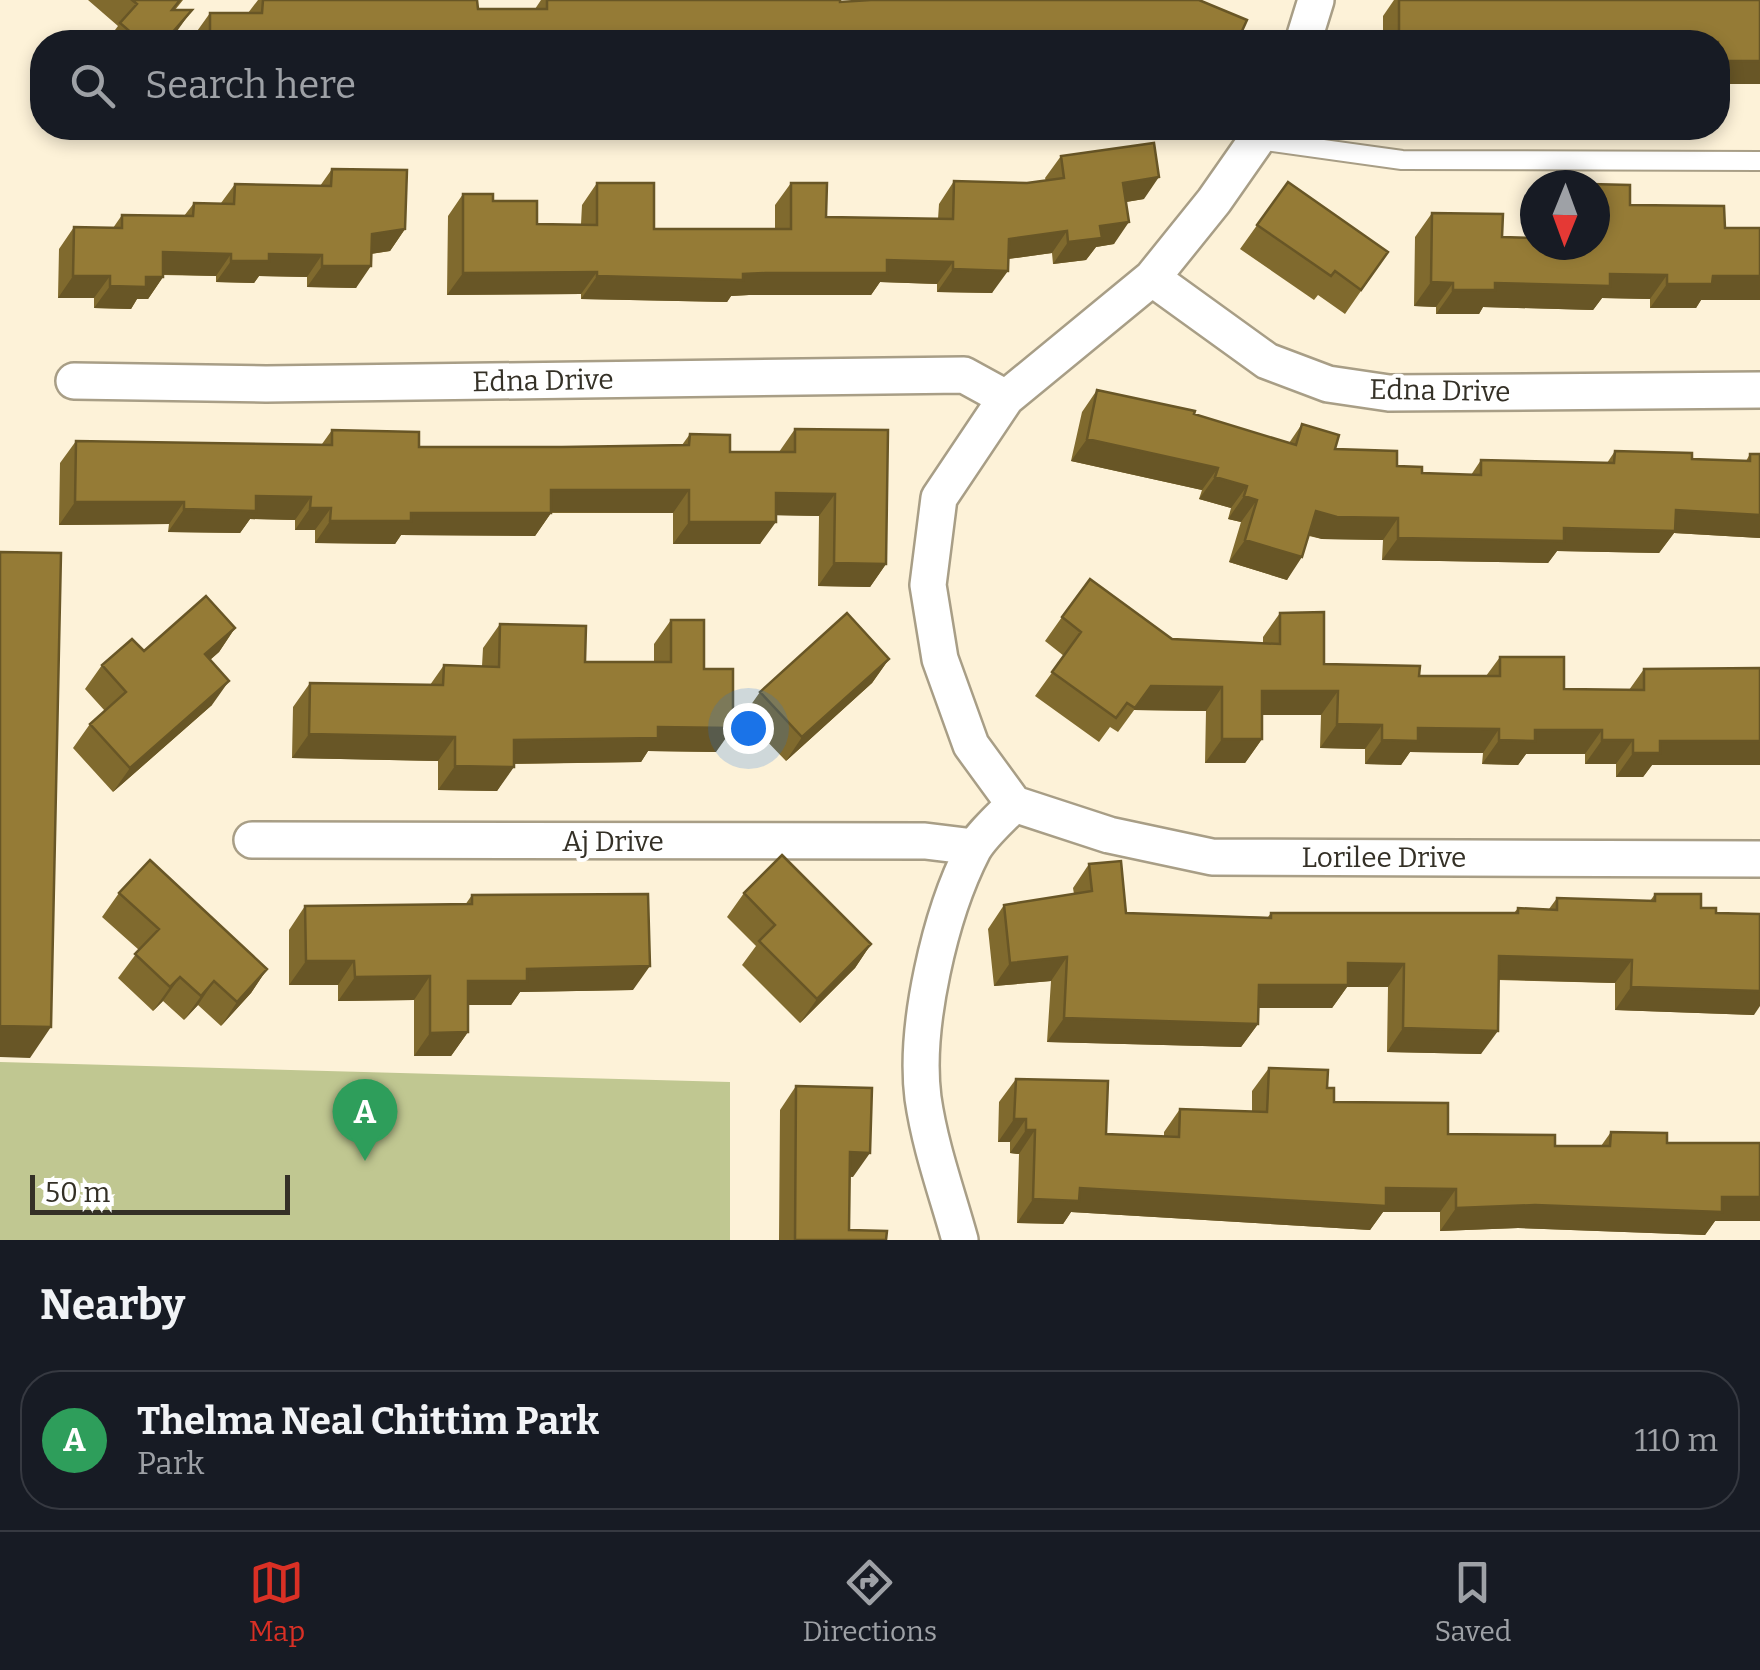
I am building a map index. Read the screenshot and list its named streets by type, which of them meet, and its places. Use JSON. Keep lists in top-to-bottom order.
{
  "streets": {
    "street": ["Edna Drive", "Aj Drive", "Lorilee Drive"]
  },
  "scale_bar": "50 m",
  "north": "bottom",
  "page": {
    "search": "Search here",
    "pins": "A",
    "scale": "50 m",
    "heading": "Nearby",
    "list": [
      {
        "mark": "A",
        "name": "Thelma Neal Chittim Park",
        "note": "Park",
        "value": "110 m"
      }
    ],
    "nav": ["Map", "Directions", "Saved"]
  }
}
